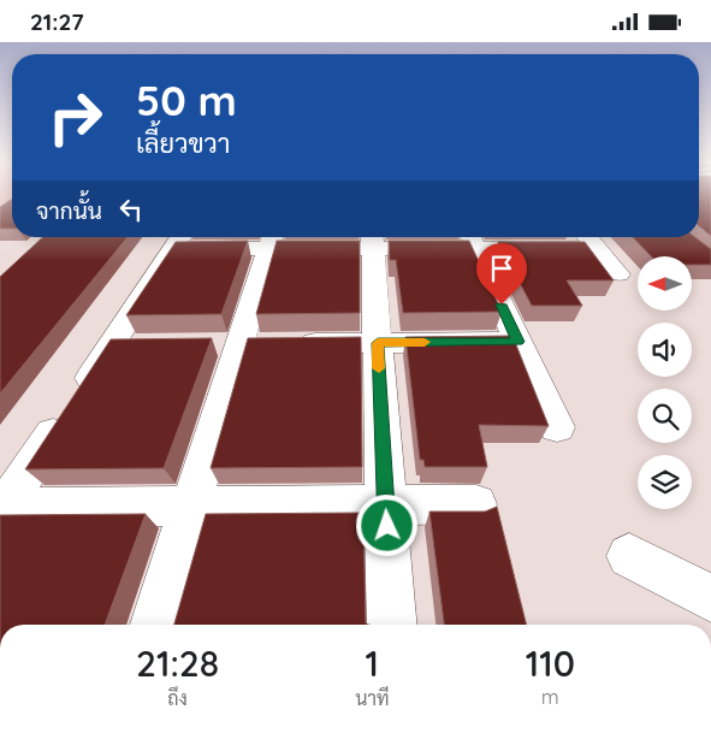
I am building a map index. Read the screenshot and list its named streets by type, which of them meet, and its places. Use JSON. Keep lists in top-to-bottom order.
{
  "north": "left",
  "page": {
    "status": "21:27",
    "turn": ["50 m", "เลี้ยวขวา"],
    "then": "จากนั้น",
    "eta": [
      "21:28",
      "ถึง",
      "1",
      "นาที",
      "110",
      "m"
    ]
  }
}
